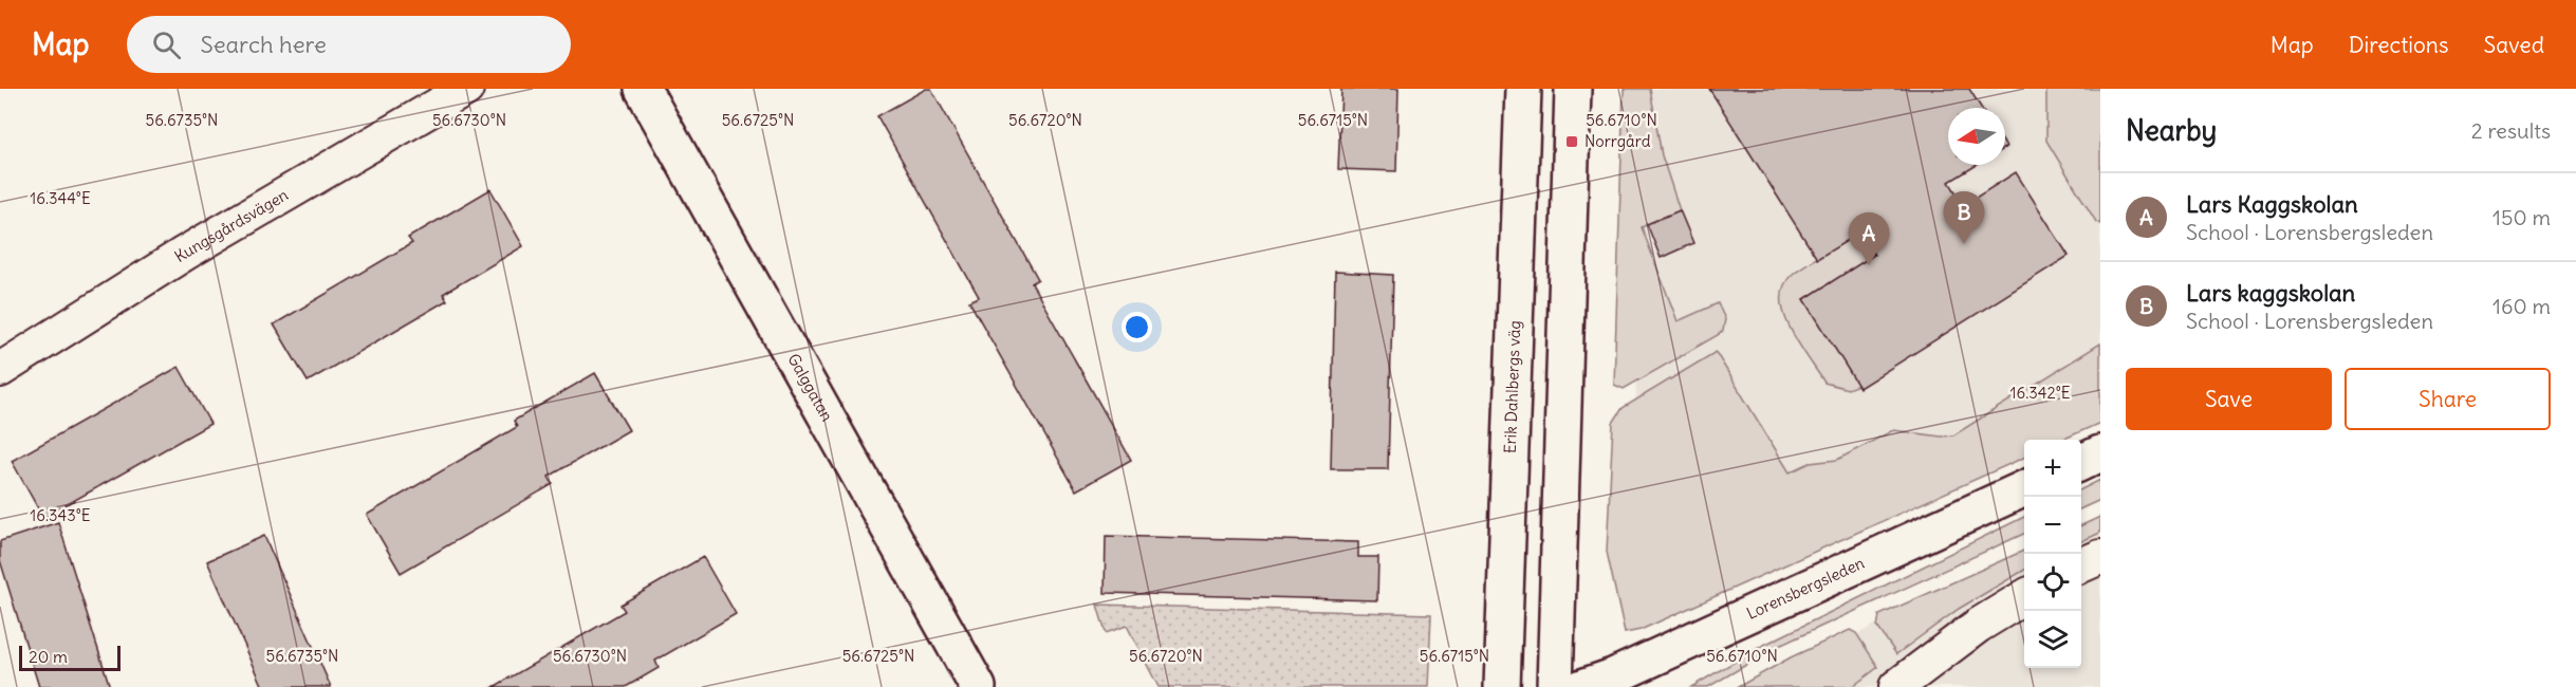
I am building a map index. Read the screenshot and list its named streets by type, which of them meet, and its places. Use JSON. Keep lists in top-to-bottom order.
{
  "streets": {
    "street": [
      "Kungsgårdsvägen",
      "Galggatan",
      "Erik Dahlbergs väg",
      "Lorensbergsleden"
    ]
  },
  "places": {
    "transit": ["Norrgård"]
  },
  "scale_bar": "20 m",
  "north": "left",
  "page": {
    "header": "Map",
    "search": "Search here",
    "nav": ["Map", "Directions", "Saved"],
    "heading": ["Nearby", "2 results"],
    "list": [
      {
        "mark": "A",
        "name": "Lars Kaggskolan",
        "note": "School · Lorensbergsleden",
        "value": "150 m"
      },
      {
        "mark": "B",
        "name": "Lars kaggskolan",
        "note": "School · Lorensbergsleden",
        "value": "160 m"
      }
    ],
    "pins": ["B", "A"],
    "buttons": ["Save", "Share"],
    "map_buttons": ["+", "−"],
    "scale": "20 m"
  },
  "coordinates": [
    "56.6735°N",
    "56.6730°N",
    "56.6725°N",
    "56.6720°N",
    "56.6715°N",
    "56.6710°N",
    "16.344°E",
    "16.342°E",
    "16.343°E"
  ]
}
